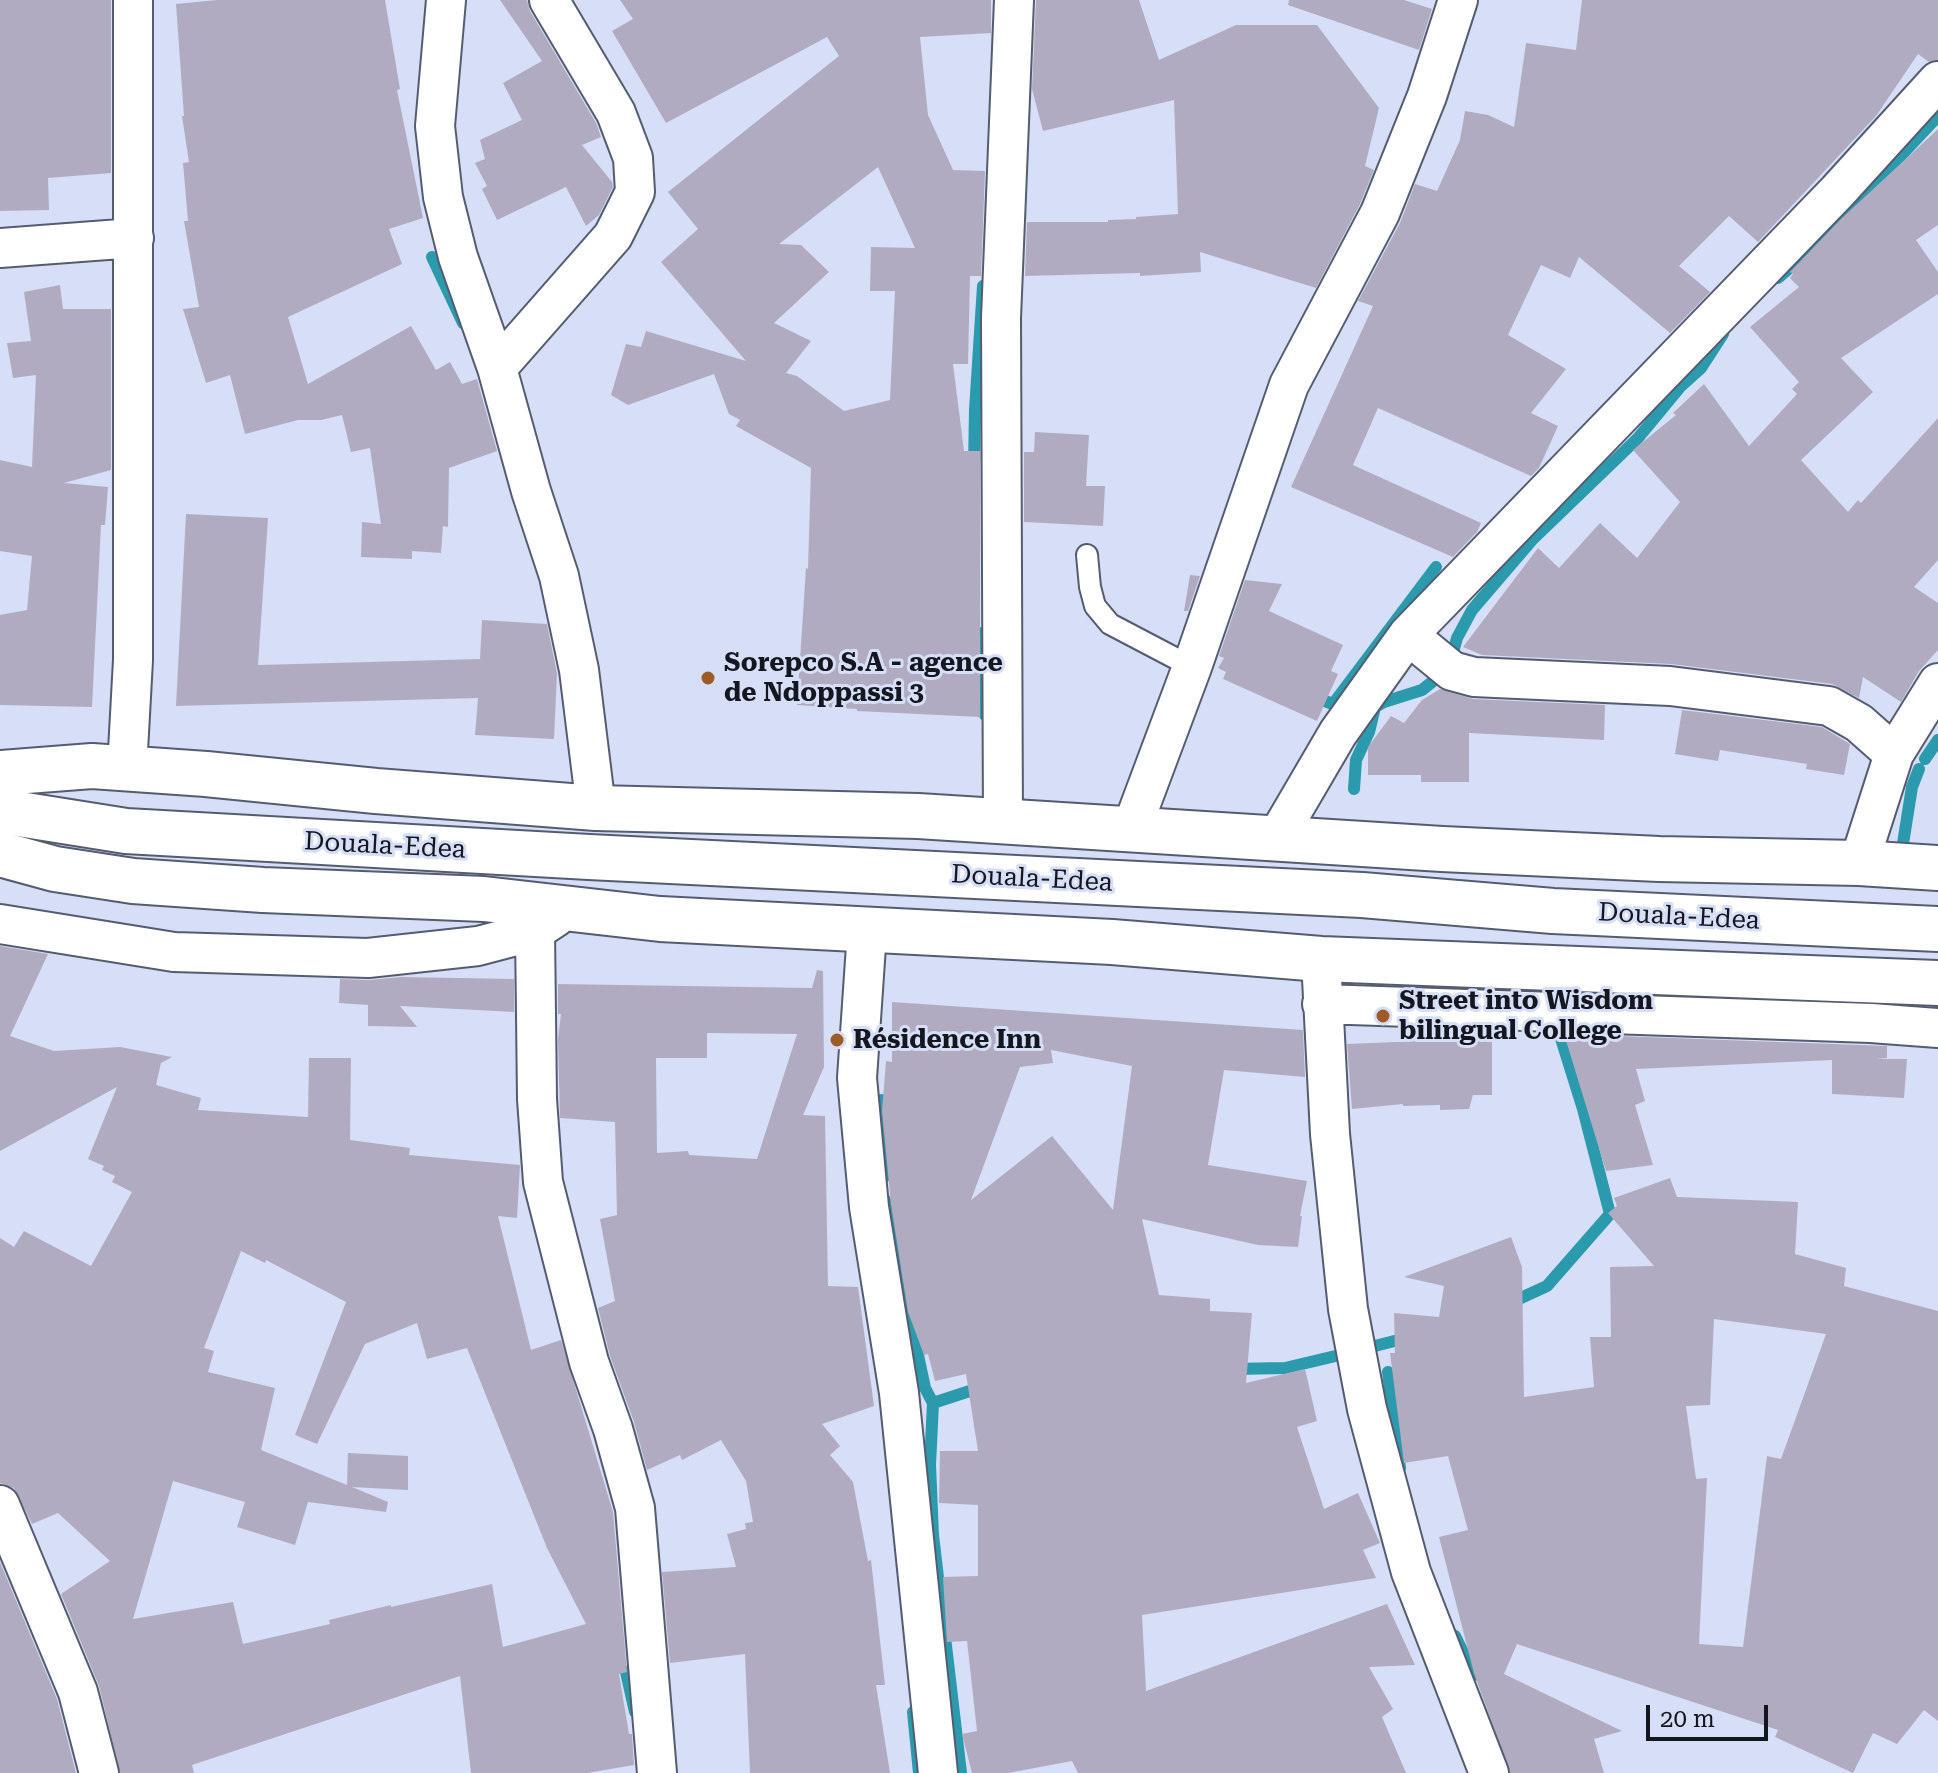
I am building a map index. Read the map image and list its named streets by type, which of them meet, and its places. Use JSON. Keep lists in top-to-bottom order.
{
  "streets": {
    "main road": ["Douala-Edea"]
  },
  "places": ["Sorepco S.A - agence de Ndoppassi 3", "Street into Wisdom bilingual College", "Résidence Inn"],
  "scale_bar": "20 m"
}
